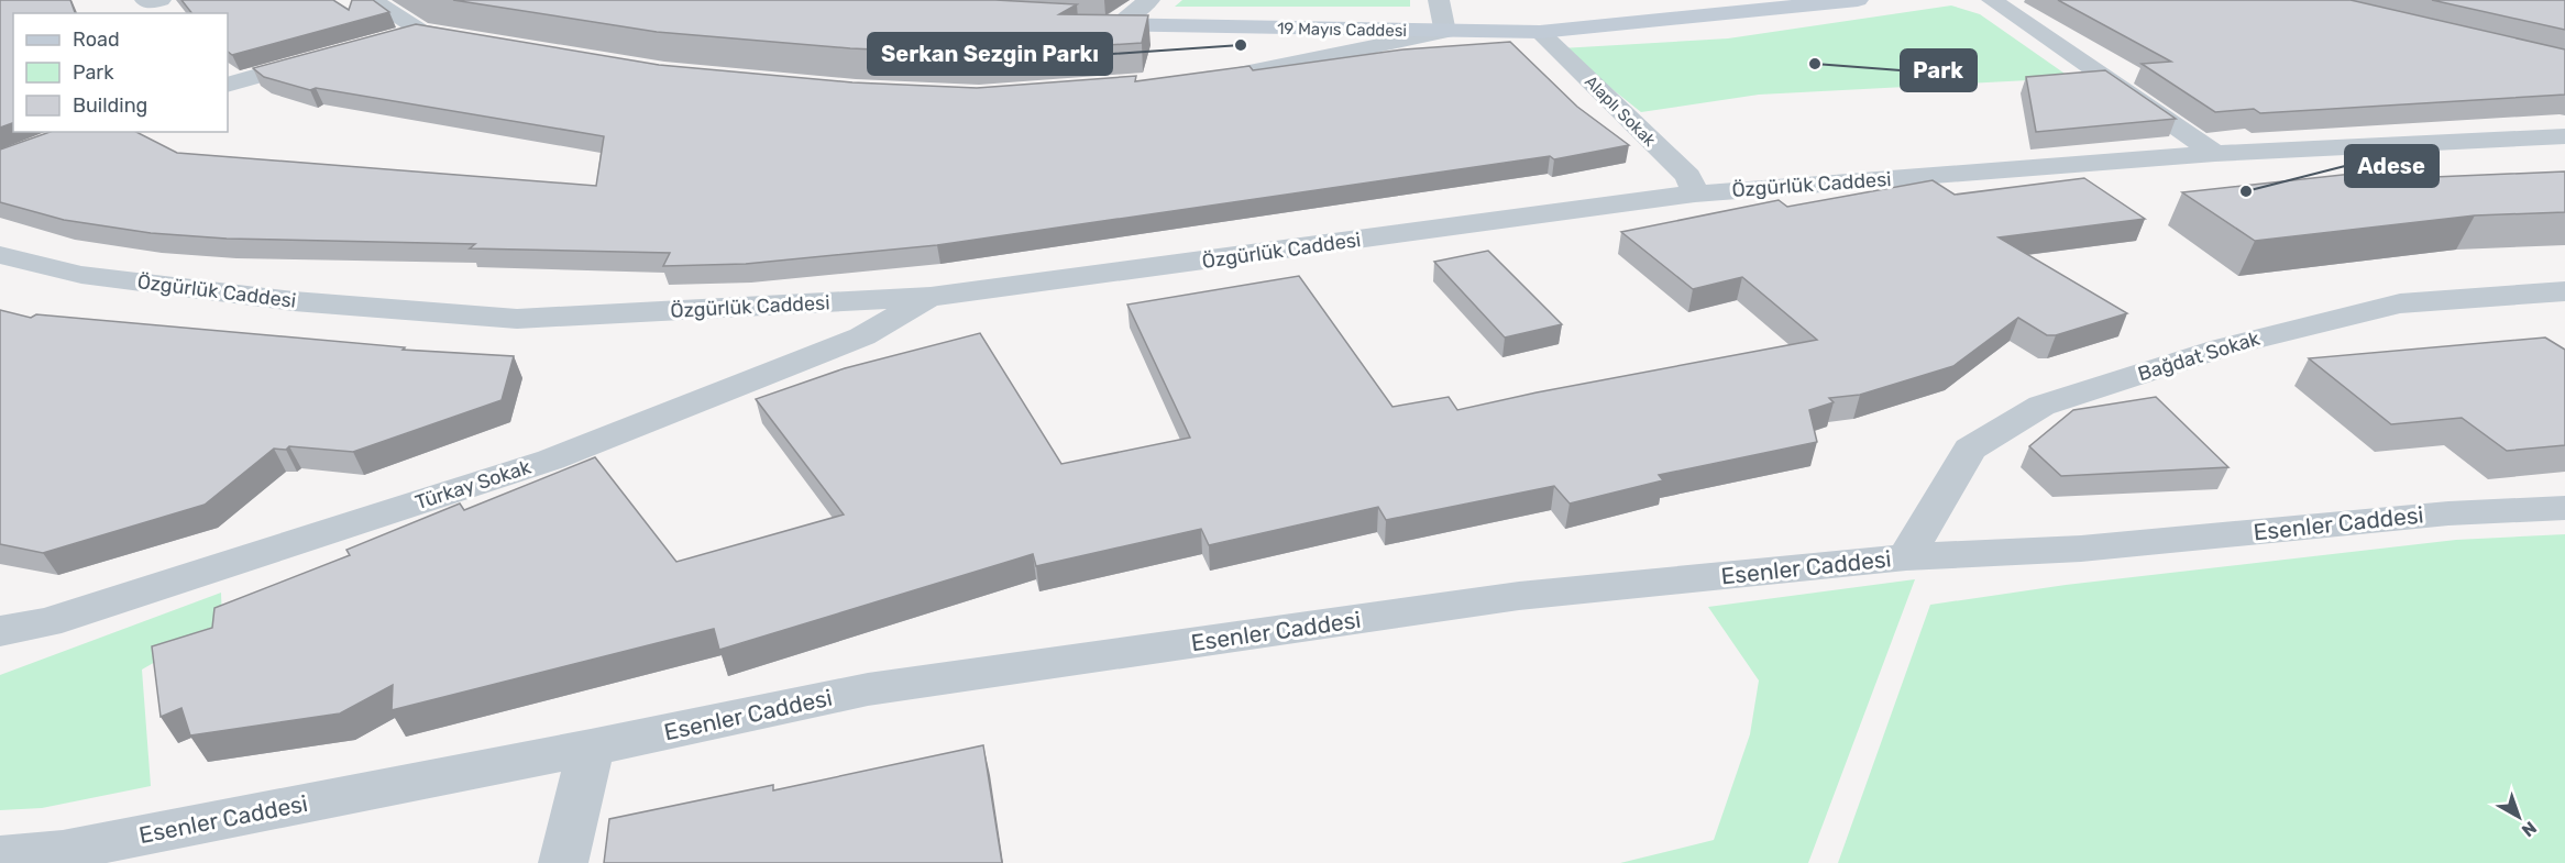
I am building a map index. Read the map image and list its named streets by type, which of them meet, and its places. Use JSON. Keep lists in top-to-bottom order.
{
  "streets": {
    "main road": ["19 Mayıs Caddesi"],
    "street": [
      "Alaplı Sokak",
      "Özgürlük Caddesi",
      "Bağdat Sokak",
      "Türkay Sokak",
      "Esenler Caddesi"
    ]
  },
  "crossings": [
    ["19 Mayıs Caddesi", "Alaplı Sokak"],
    ["Alaplı Sokak", "Özgürlük Caddesi"],
    ["Özgürlük Caddesi", "Türkay Sokak"],
    ["Bağdat Sokak", "Esenler Caddesi"]
  ],
  "places": ["Serkan Sezgin Parkı", "Park", "Adese"],
  "legend": ["Road", "Park", "Building"],
  "north": "bottom right"
}
